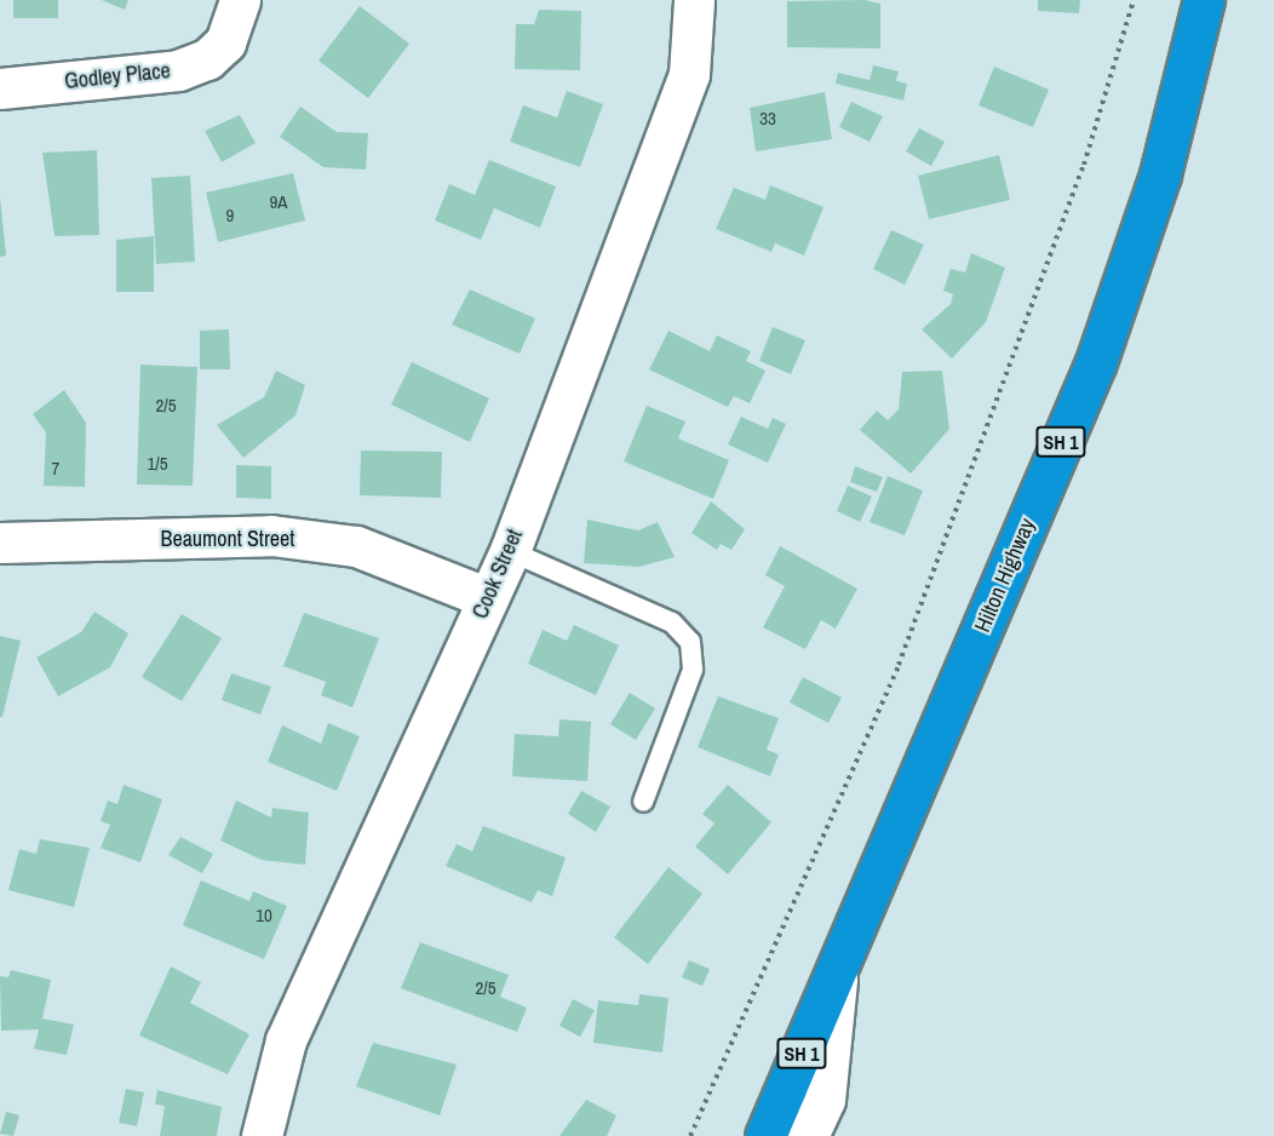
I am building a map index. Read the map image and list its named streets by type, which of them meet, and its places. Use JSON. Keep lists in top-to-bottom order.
{
  "streets": {
    "highway": ["SH 1", "Hilton Highway"],
    "street": ["Godley Place", "Beaumont Street", "Cook Street"]
  },
  "crossings": [
    ["Beaumont Street", "Cook Street"]
  ],
  "house_numbers": [
    "33",
    "9A",
    "9",
    "2/5",
    "1/5",
    "7",
    "10",
    "2/5"
  ]
}
